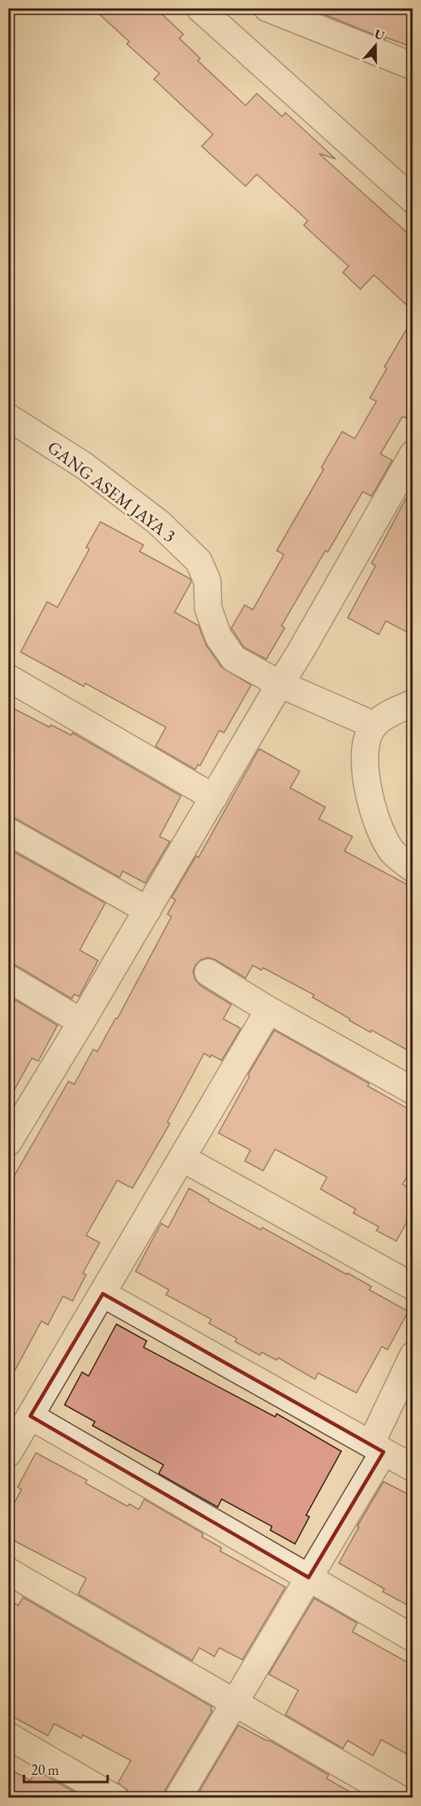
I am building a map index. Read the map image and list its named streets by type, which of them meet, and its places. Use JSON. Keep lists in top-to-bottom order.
{
  "streets": {
    "street": ["GANG ASEM JAYA 3"]
  },
  "scale_bar": "20 m",
  "north": "top"
}
